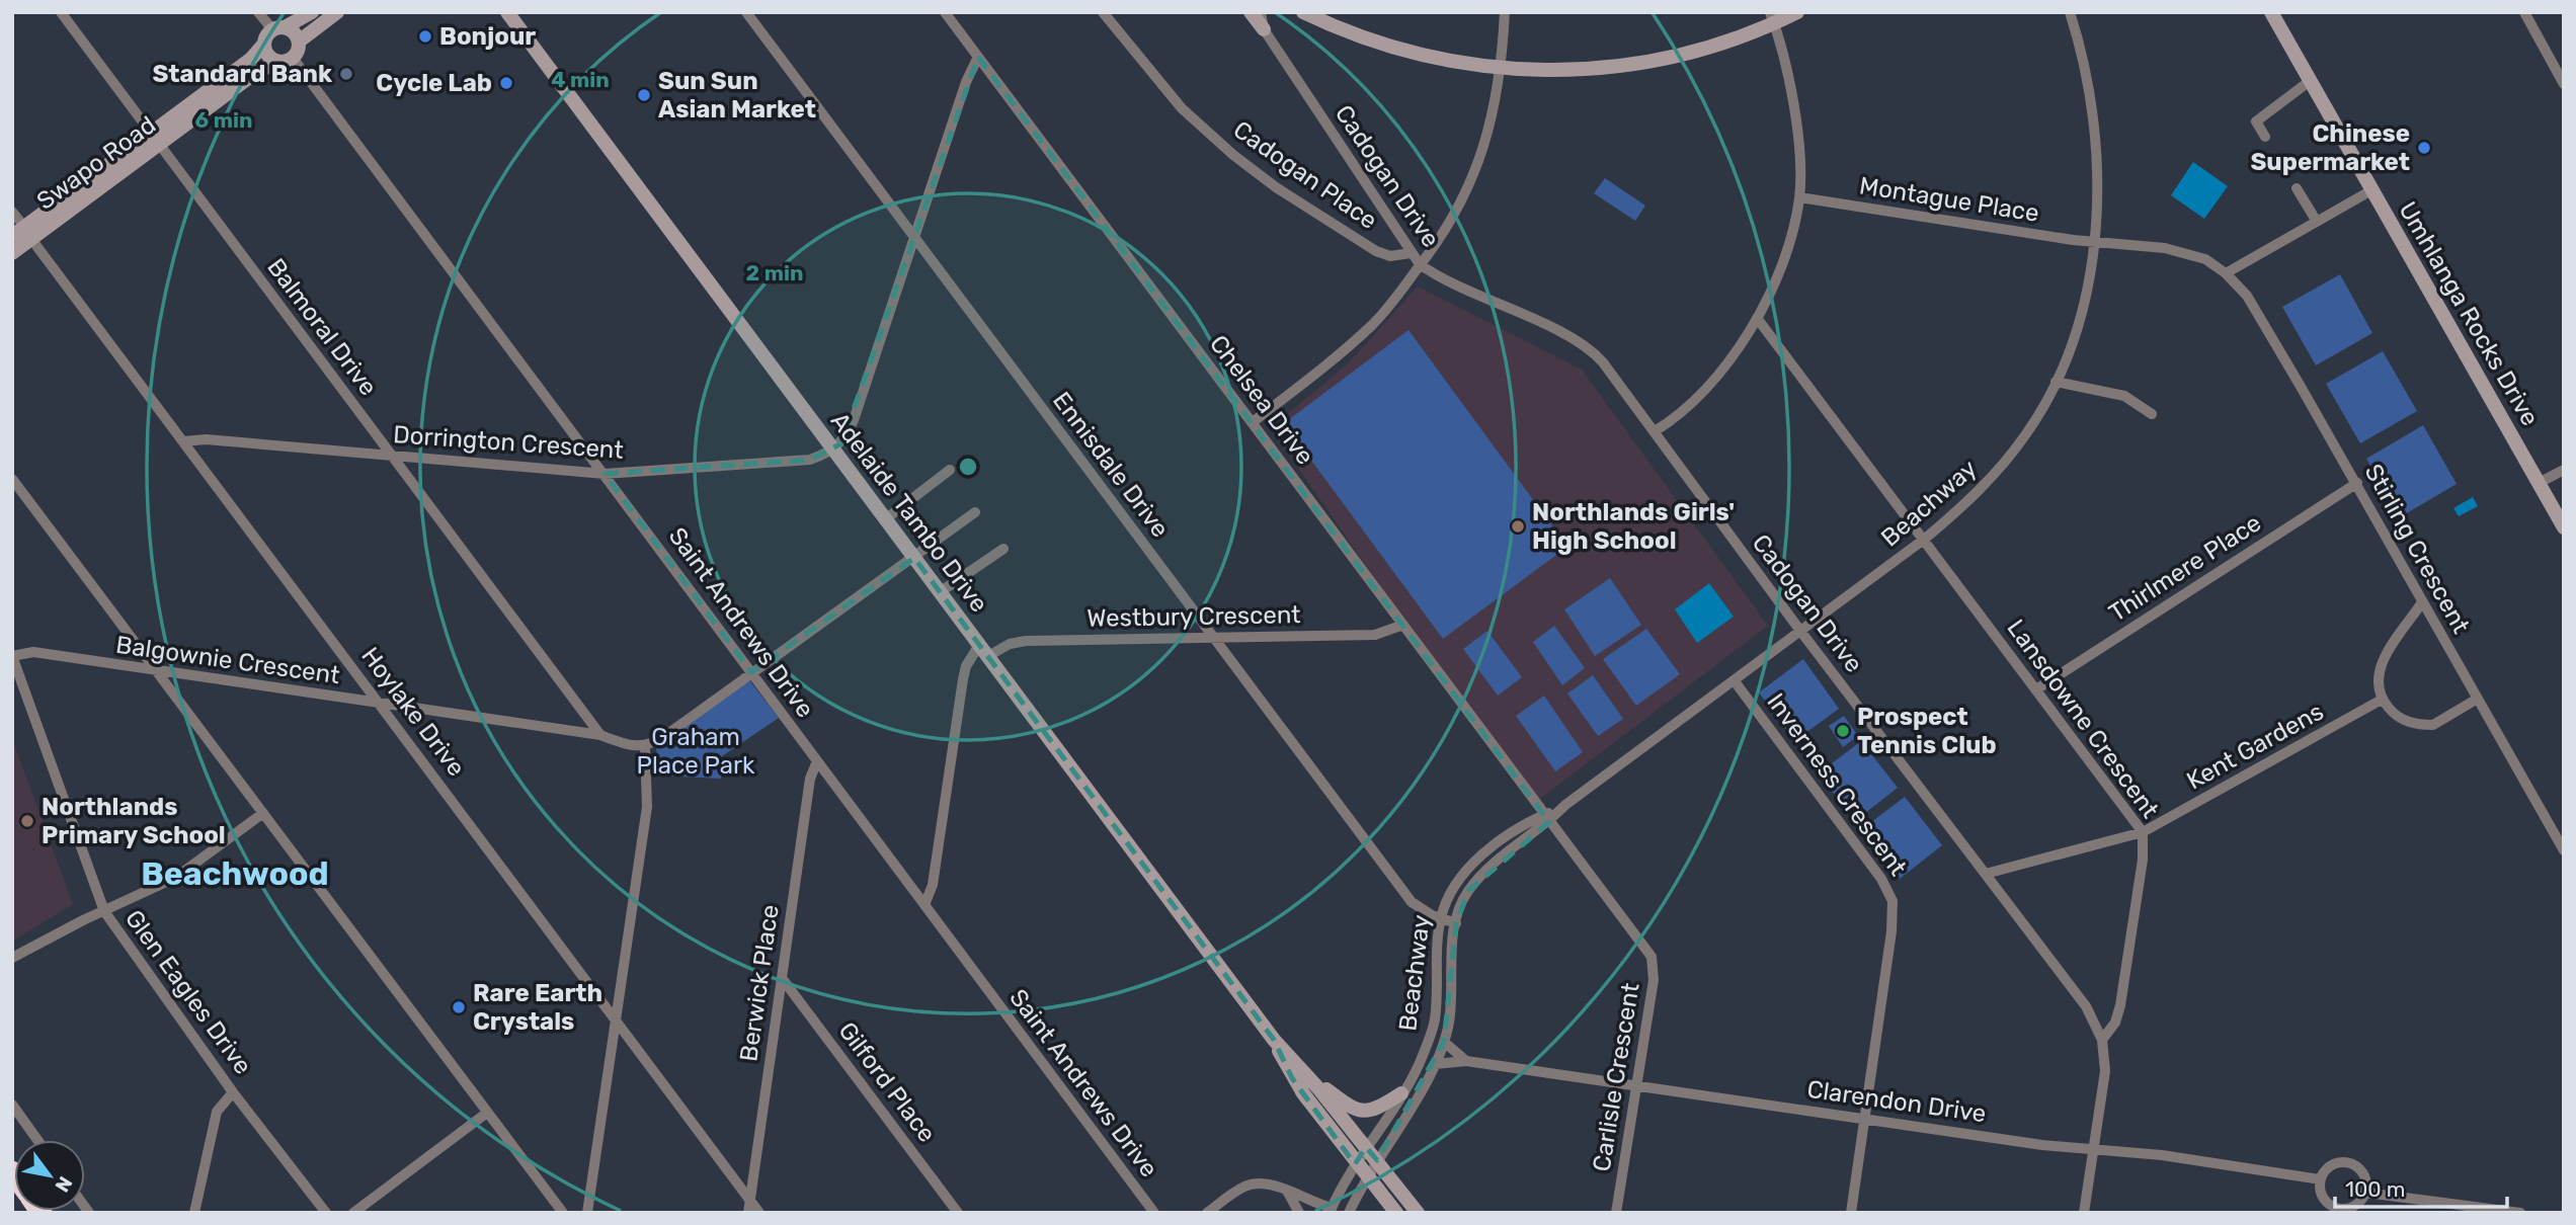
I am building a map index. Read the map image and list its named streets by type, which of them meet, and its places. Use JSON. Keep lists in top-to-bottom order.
{
  "streets": {
    "street": [
      "Swapo Road",
      "Cadogan Place",
      "Cadogan Drive",
      "Montague Place",
      "Umhlanga Rocks Drive",
      "Balmoral Drive",
      "Chelsea Drive",
      "Dorrington Crescent",
      "Ennisdale Drive",
      "Beachway",
      "Adelaide Tambo Drive",
      "Stirling Crescent",
      "Thirlmere Place",
      "Westbury Crescent",
      "Saint Andrews Drive",
      "Balgownie Crescent",
      "Hoylake Drive",
      "Lansdowne Crescent",
      "Kent Gardens",
      "Inverness Crescent",
      "Berwick Place",
      "Glen Eagles Drive",
      "Carlisle Crescent",
      "Gilford Place",
      "Clarendon Drive"
    ]
  },
  "crossings": [
    ["Swapo Road", "Balmoral Drive"],
    ["Swapo Road", "Saint Andrews Drive"],
    ["Swapo Road", "Hoylake Drive"],
    ["Cadogan Place", "Cadogan Drive"],
    ["Cadogan Drive", "Beachway"],
    ["Cadogan Drive", "Lansdowne Crescent"],
    ["Cadogan Drive", "Kent Gardens"],
    ["Montague Place", "Beachway"],
    ["Montague Place", "Stirling Crescent"],
    ["Balmoral Drive", "Dorrington Crescent"],
    ["Balmoral Drive", "Balgownie Crescent"],
    ["Chelsea Drive", "Beachway"],
    ["Chelsea Drive", "Westbury Crescent"],
    ["Chelsea Drive", "Carlisle Crescent"],
    ["Dorrington Crescent", "Adelaide Tambo Drive"],
    ["Dorrington Crescent", "Saint Andrews Drive"],
    ["Dorrington Crescent", "Hoylake Drive"],
    ["Ennisdale Drive", "Beachway"],
    ["Ennisdale Drive", "Westbury Crescent"],
    ["Beachway", "Adelaide Tambo Drive"],
    ["Beachway", "Stirling Crescent"],
    ["Beachway", "Lansdowne Crescent"],
    ["Beachway", "Inverness Crescent"],
    ["Beachway", "Carlisle Crescent"],
    ["Beachway", "Clarendon Drive"],
    ["Adelaide Tambo Drive", "Westbury Crescent"],
    ["Stirling Crescent", "Thirlmere Place"],
    ["Thirlmere Place", "Lansdowne Crescent"],
    ["Saint Andrews Drive", "Berwick Place"],
    ["Balgownie Crescent", "Hoylake Drive"],
    ["Balgownie Crescent", "Glen Eagles Drive"],
    ["Hoylake Drive", "Berwick Place"],
    ["Lansdowne Crescent", "Kent Gardens"],
    ["Inverness Crescent", "Clarendon Drive"],
    ["Berwick Place", "Gilford Place"],
    ["Carlisle Crescent", "Clarendon Drive"]
  ],
  "districts": ["Beachwood"],
  "parks": ["Graham Place Park"],
  "places": [
    "Bonjour",
    "Standard Bank",
    "Cycle Lab",
    "Sun Sun Asian Market",
    "Chinese Supermarket",
    "Northlands Girls' High School",
    "Prospect Tennis Club",
    "Northlands Primary School",
    "Rare Earth Crystals"
  ],
  "scale_bar": "100 m",
  "north": "bottom right",
  "rings": ["4 min", "6 min", "2 min"]
}
